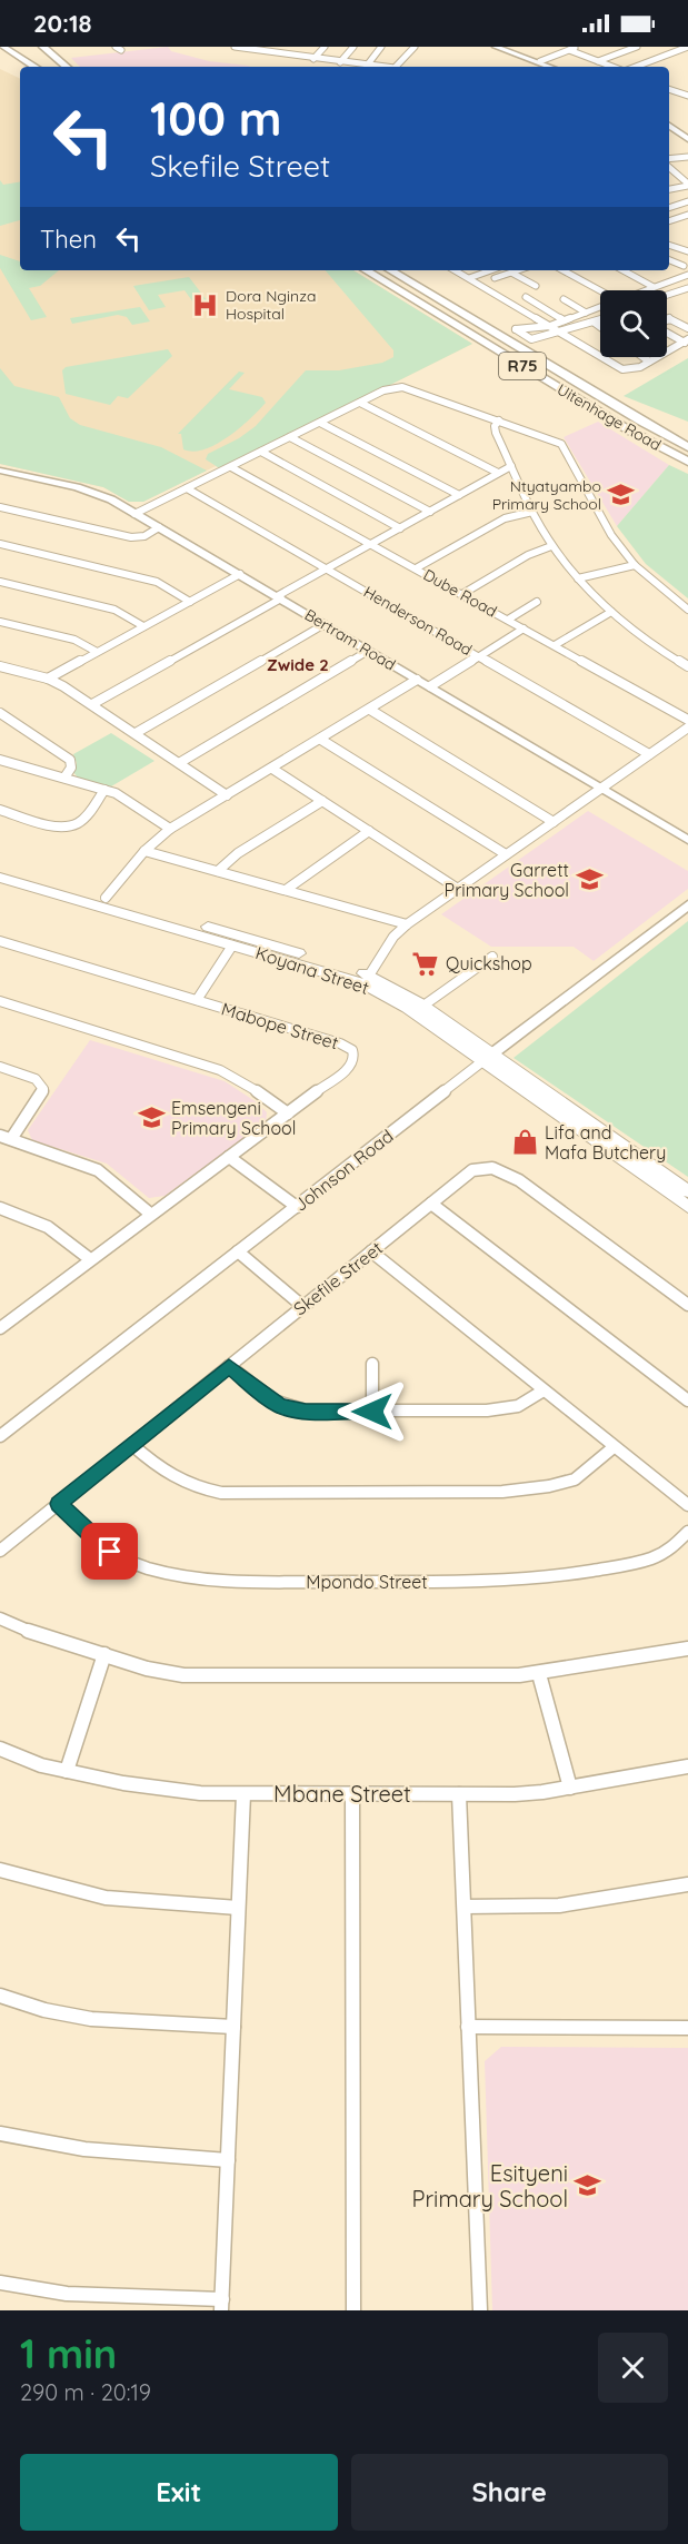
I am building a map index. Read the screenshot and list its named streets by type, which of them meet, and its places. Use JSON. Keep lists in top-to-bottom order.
{
  "streets": {
    "main road": ["R75", "Uitenhage Road", "Koyana Street"],
    "street": [
      "Dube Road",
      "Henderson Road",
      "Bertram Road",
      "Mabope Street",
      "Johnson Road",
      "Skefile Street",
      "Mpondo Street",
      "Mbane Street"
    ]
  },
  "crossings": [
    ["Koyana Street", "Johnson Road"],
    ["Skefile Street", "Mpondo Street"]
  ],
  "districts": ["Zwide 2"],
  "places": {
    "hospital": ["Dora Nginza Hospital"],
    "school or university": [
      "Ntyatyambo Primary School",
      "Garrett Primary School",
      "Emsengeni Primary School",
      "Esityeni Primary School"
    ],
    "supermarket": ["Quickshop"],
    "shop": ["Lifa and Mafa Butchery"]
  },
  "page": {
    "status": "20:18",
    "turn": ["100 m", "Skefile Street"],
    "then": "Then",
    "heading": ["1 min", "290 m · 20:19"],
    "buttons": ["Exit", "Share"]
  }
}
